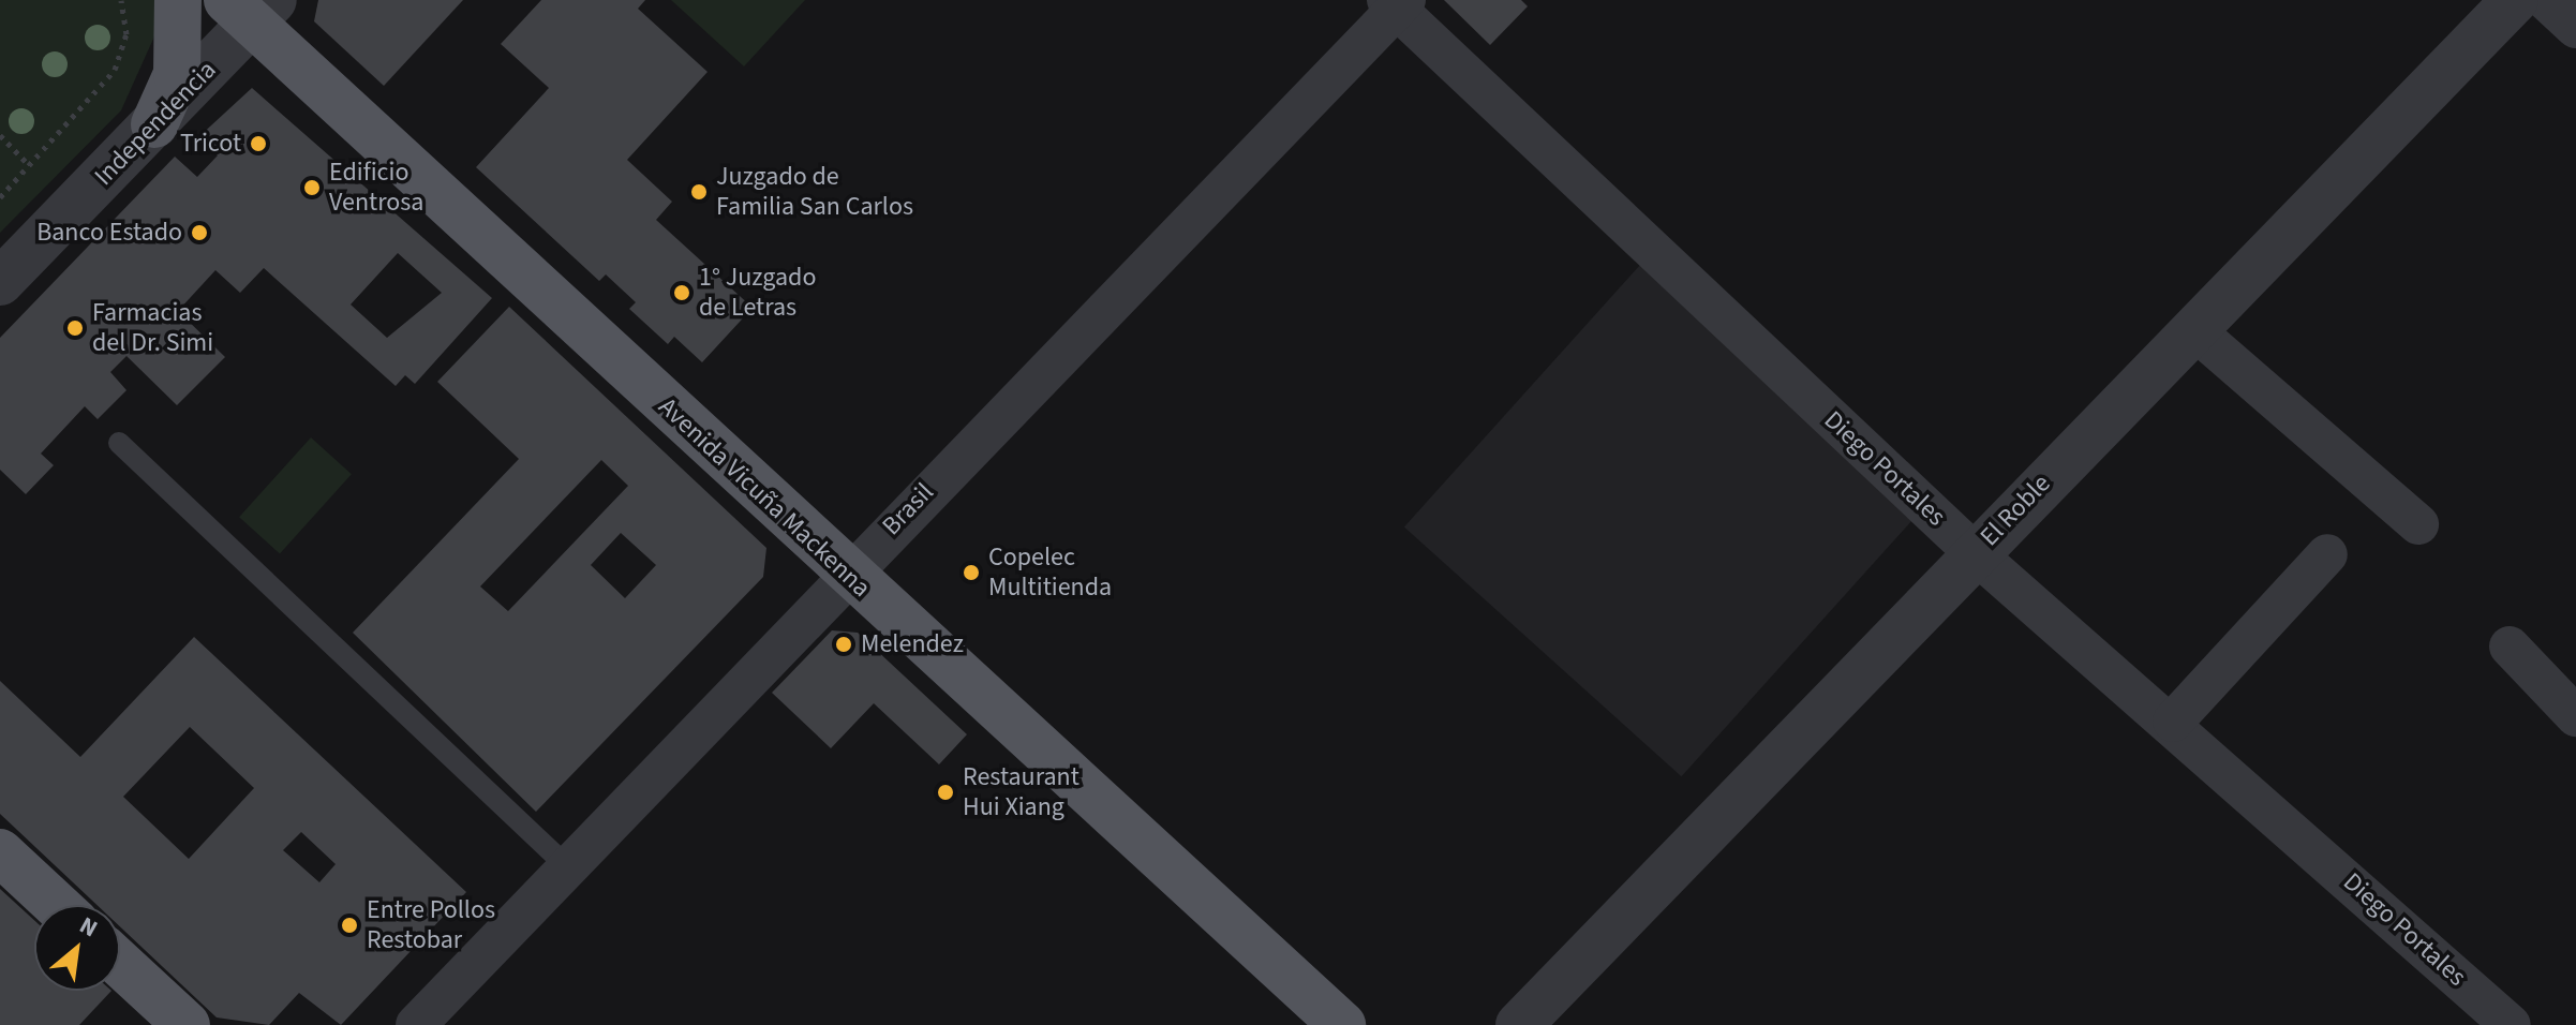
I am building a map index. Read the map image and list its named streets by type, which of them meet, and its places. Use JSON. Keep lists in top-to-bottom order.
{
  "streets": {
    "main road": ["Avenida Vicuña Mackenna"],
    "street": [
      "Independencia",
      "Diego Portales",
      "Brasil",
      "El Roble"
    ]
  },
  "crossings": [
    ["Independencia", "Avenida Vicuña Mackenna"],
    ["Diego Portales", "Brasil"],
    ["Diego Portales", "El Roble"],
    ["Avenida Vicuña Mackenna", "Brasil"]
  ],
  "places": [
    "Tricot",
    "Edificio Ventrosa",
    "Juzgado de Familia San Carlos",
    "Banco Estado",
    "1° Juzgado de Letras",
    "Farmacias del Dr. Simi",
    "Copelec Multitienda",
    "Melendez",
    "Restaurant Hui Xiang",
    "Entre Pollos Restobar"
  ],
  "north": "top right"
}
